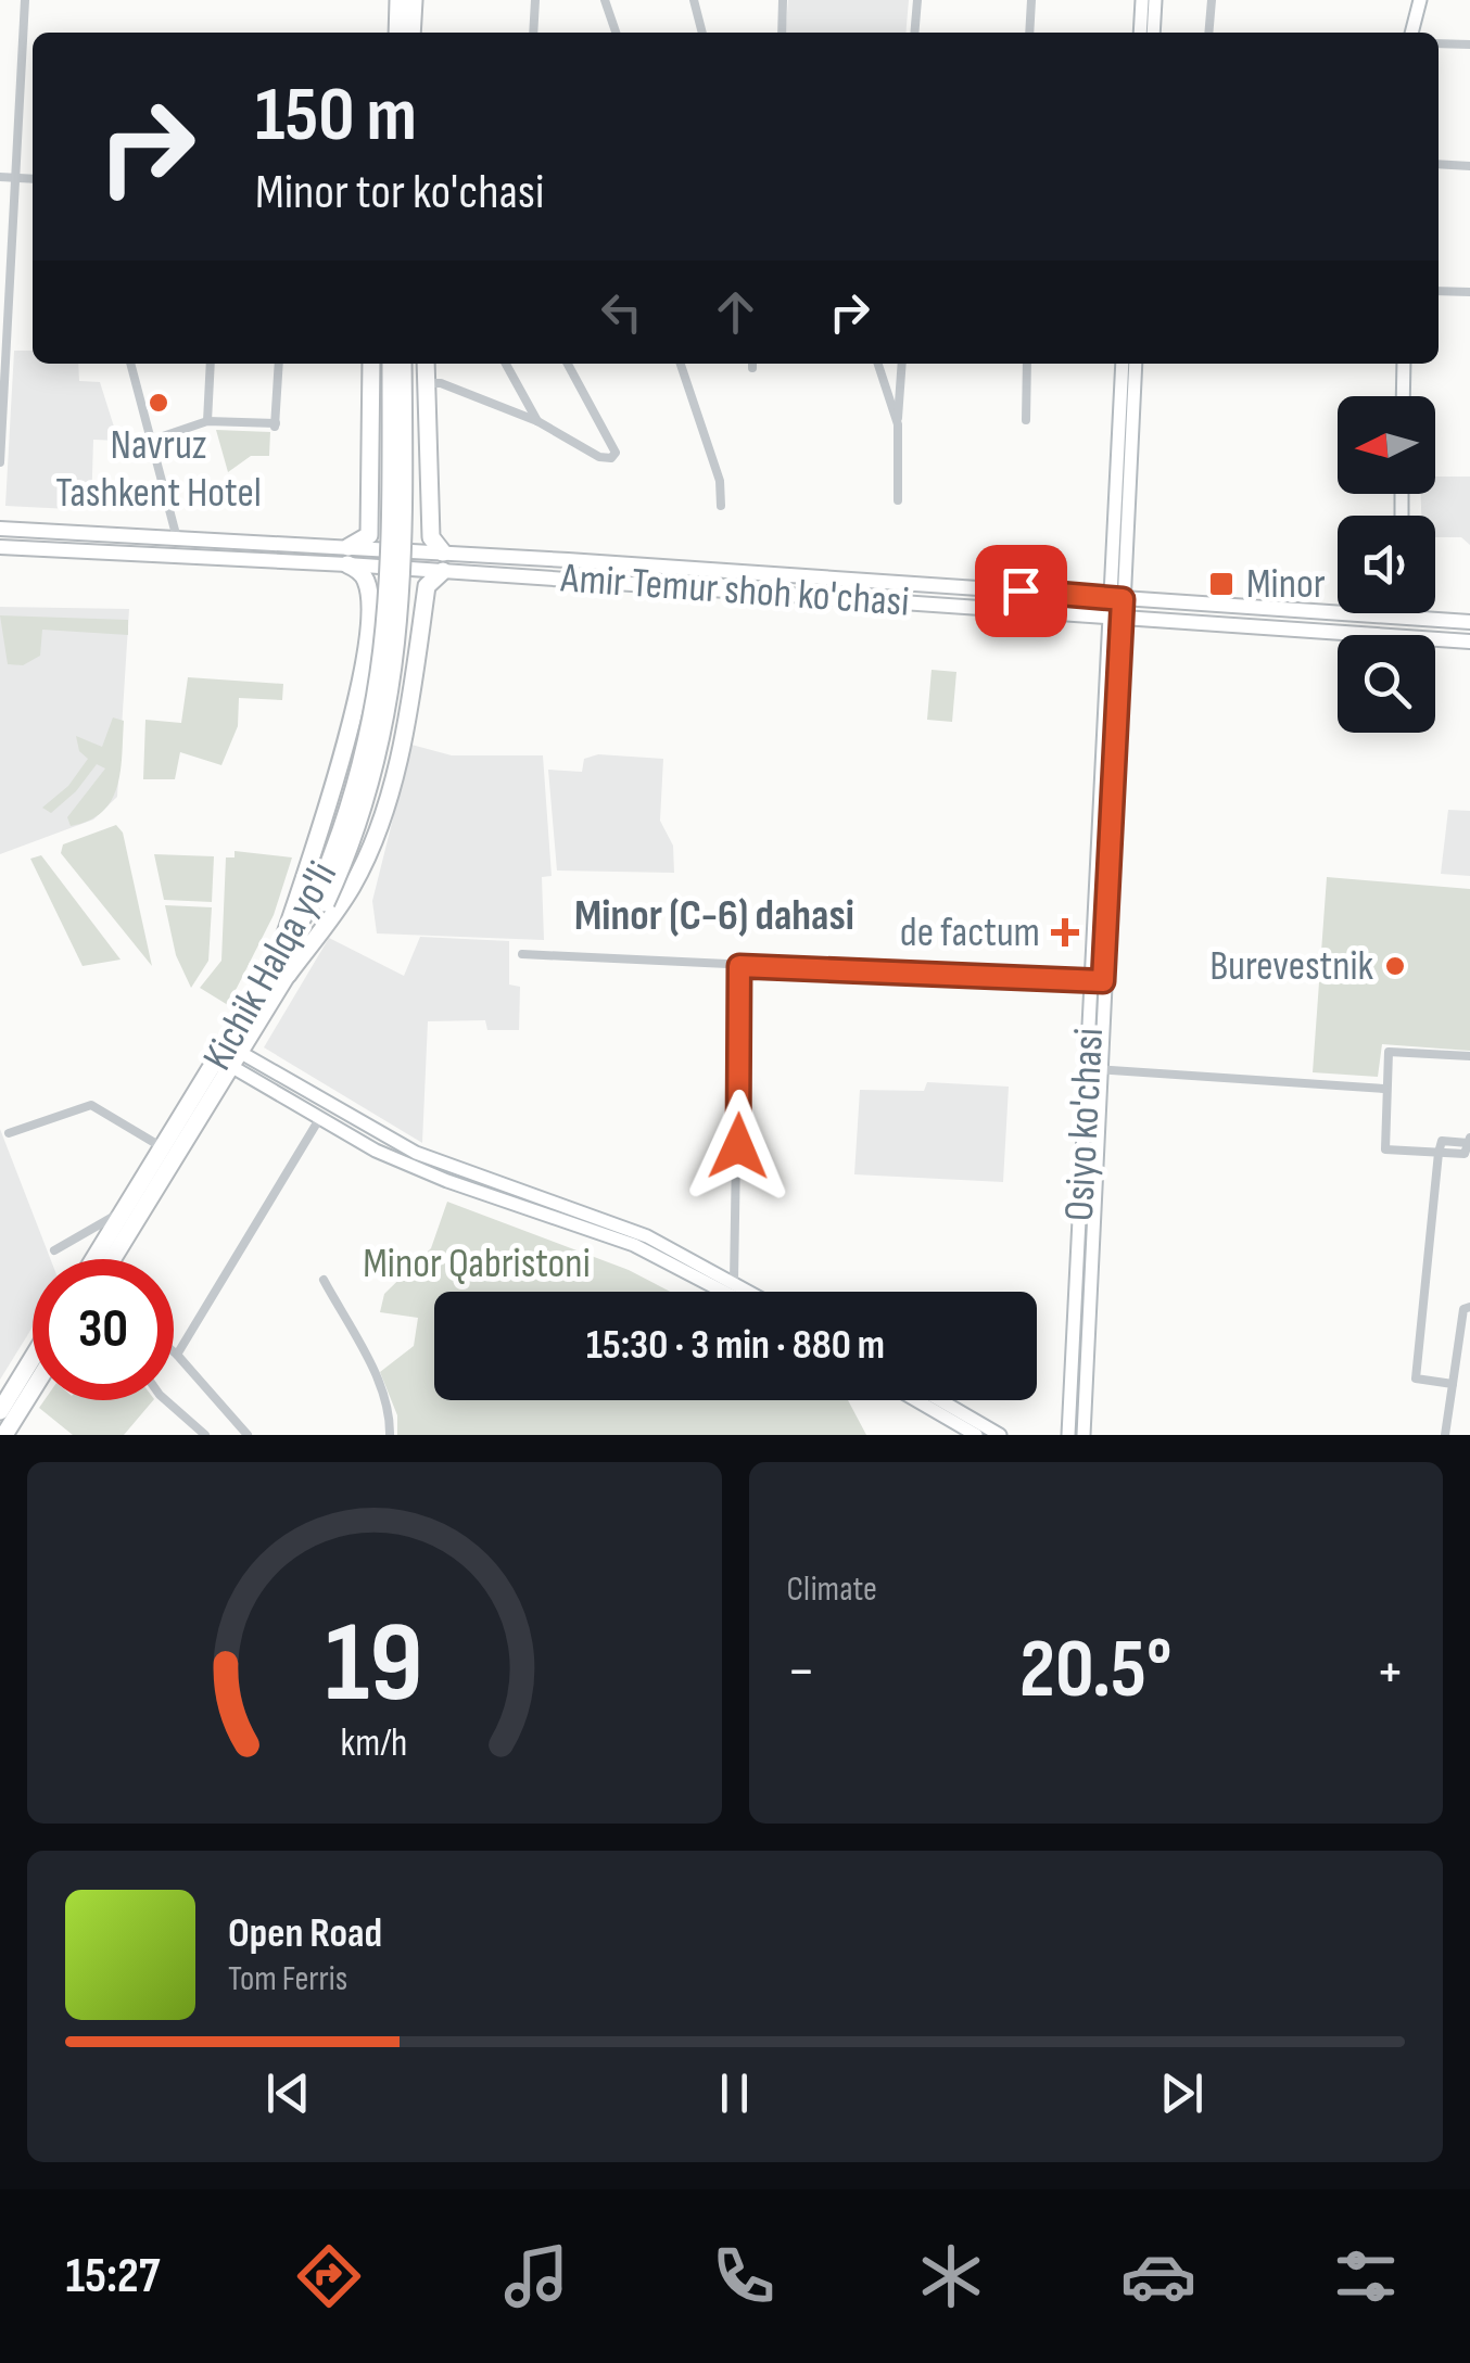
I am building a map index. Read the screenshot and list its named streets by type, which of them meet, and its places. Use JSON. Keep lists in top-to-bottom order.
{
  "streets": {
    "highway": ["Kichik Halqa yo'li"],
    "main road": ["Amir Temur shoh ko'chasi", "Osiyo ko'chasi"]
  },
  "crossings": [
    ["Amir Temur shoh ko'chasi", "Osiyo ko'chasi"]
  ],
  "districts": ["Minor (C-6) dahasi"],
  "parks": ["Minor Qabristoni"],
  "places": {
    "other": ["Navruz Tashkent Hotel", "Burevestnik"],
    "transit": ["Minor"],
    "health": ["de factum"]
  },
  "north": "left",
  "page": {
    "turn": ["150 m", "Minor tor ko'chasi"],
    "limit": "30",
    "trip": "15:30 · 3 min · 880 m",
    "tile": "Climate",
    "heat": ["−", "20.5°", "+"],
    "song": ["Open Road", "Tom Ferris"],
    "tabs": "15:27",
    "gauge": ["19", "km/h"]
  }
}
